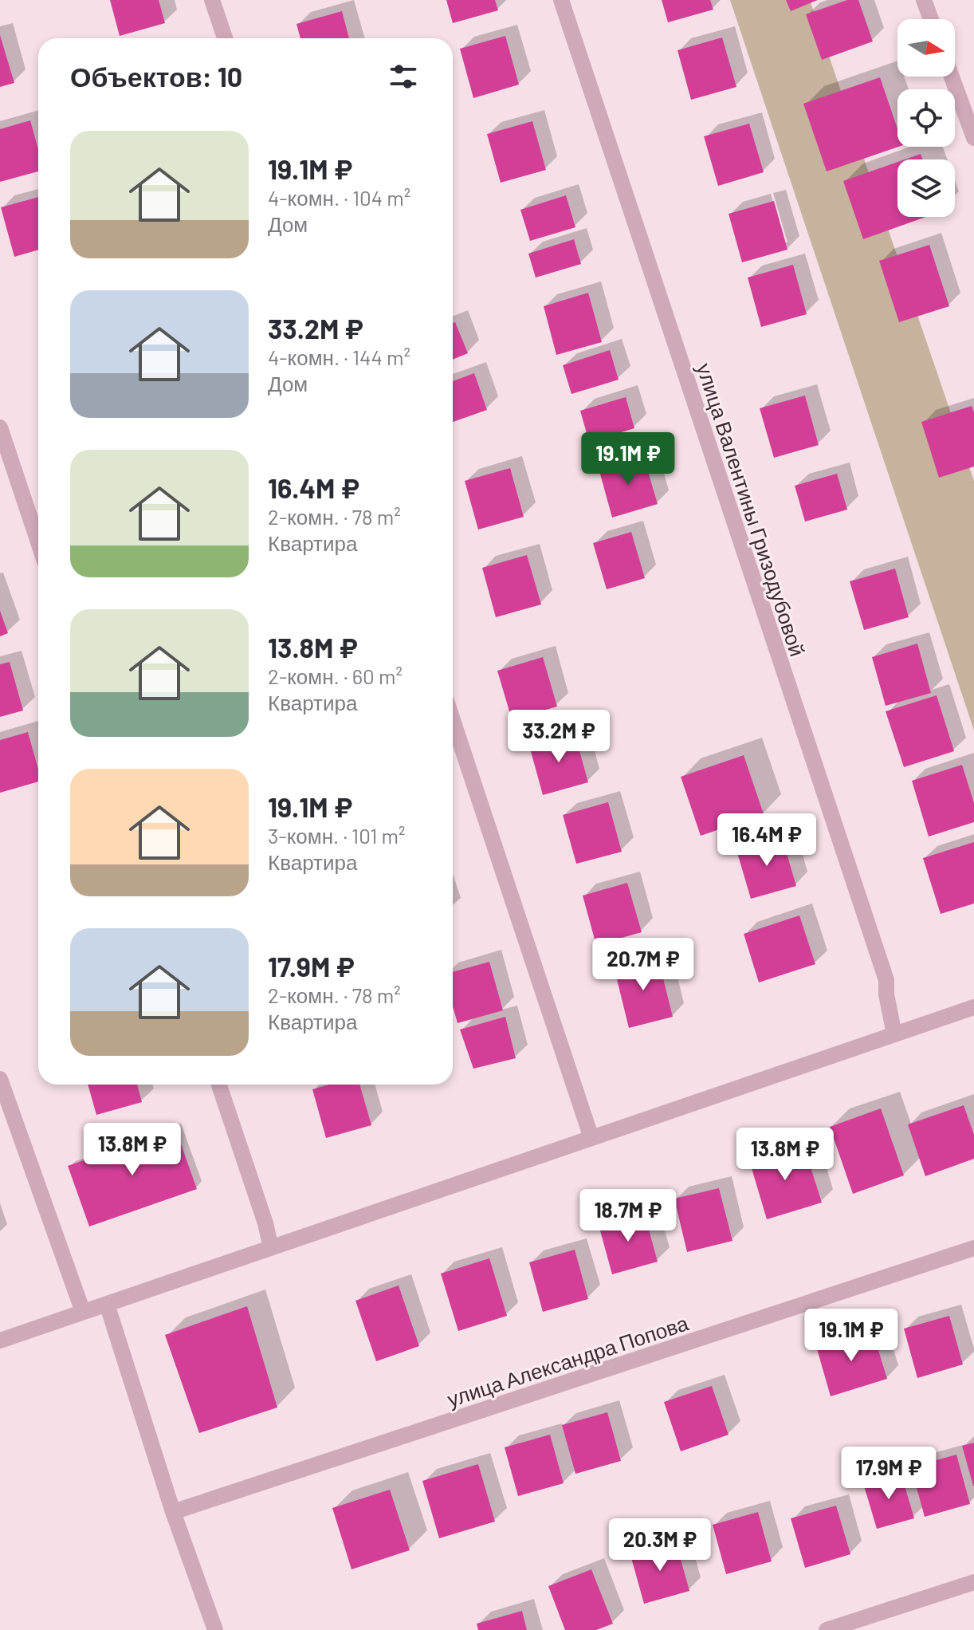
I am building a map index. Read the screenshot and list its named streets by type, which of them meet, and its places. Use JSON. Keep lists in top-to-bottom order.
{
  "streets": {
    "street": ["улица Валентины Гризодубовой", "улица Александра Попова"]
  },
  "north": "right",
  "page": {
    "heading": "Объектов: 10",
    "list": [
      {
        "name": "19.1M ₽",
        "note": "4-комн. · 104 m² · Дом"
      },
      {
        "name": "33.2M ₽",
        "note": "4-комн. · 144 m² · Дом"
      },
      {
        "name": "16.4M ₽",
        "note": "2-комн. · 78 m² · Квартира"
      },
      {
        "name": "13.8M ₽",
        "note": "2-комн. · 60 m² · Квартира"
      },
      {
        "name": "19.1M ₽",
        "note": "3-комн. · 101 m² · Квартира"
      },
      {
        "name": "17.9M ₽",
        "note": "2-комн. · 78 m² · Квартира"
      }
    ],
    "price": [
      "19.1M ₽",
      "33.2M ₽",
      "16.4M ₽",
      "20.7M ₽",
      "13.8M ₽",
      "13.8M ₽",
      "18.7M ₽",
      "19.1M ₽",
      "17.9M ₽",
      "20.3M ₽"
    ]
  }
}
